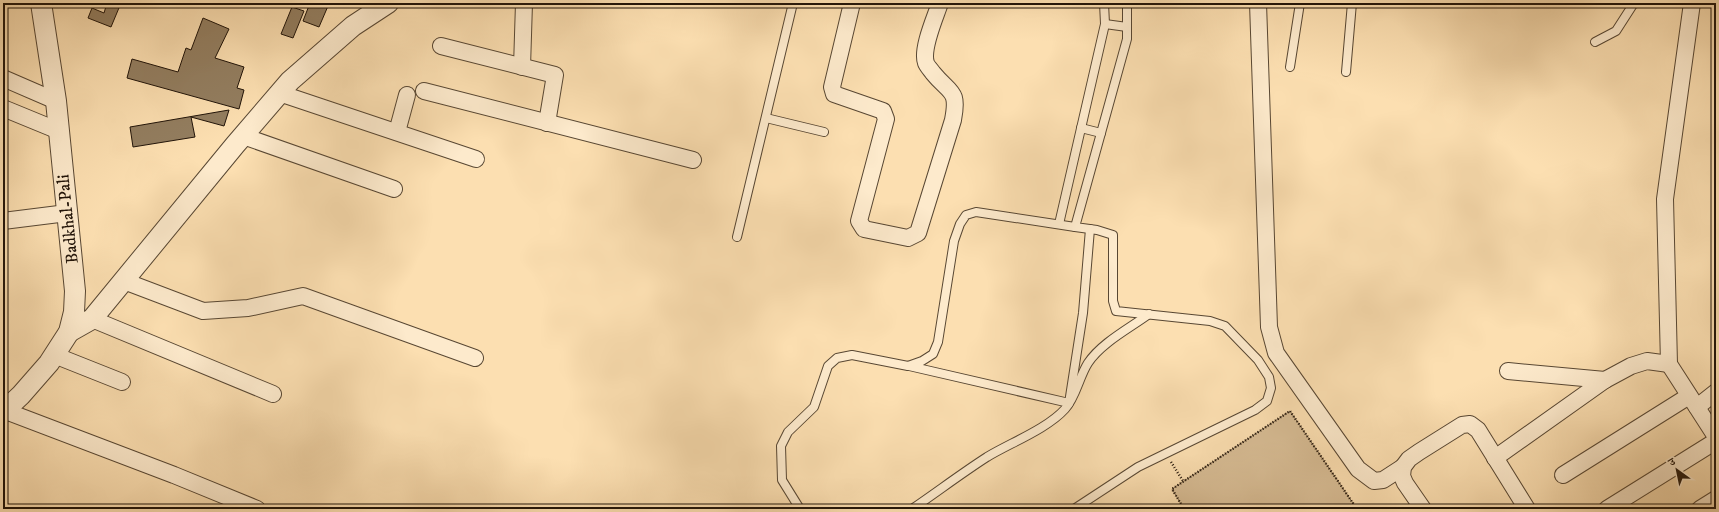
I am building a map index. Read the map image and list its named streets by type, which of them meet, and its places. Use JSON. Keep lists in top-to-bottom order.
{
  "streets": {
    "street": ["Badkhal-Pali"]
  },
  "north": "top left"
}
